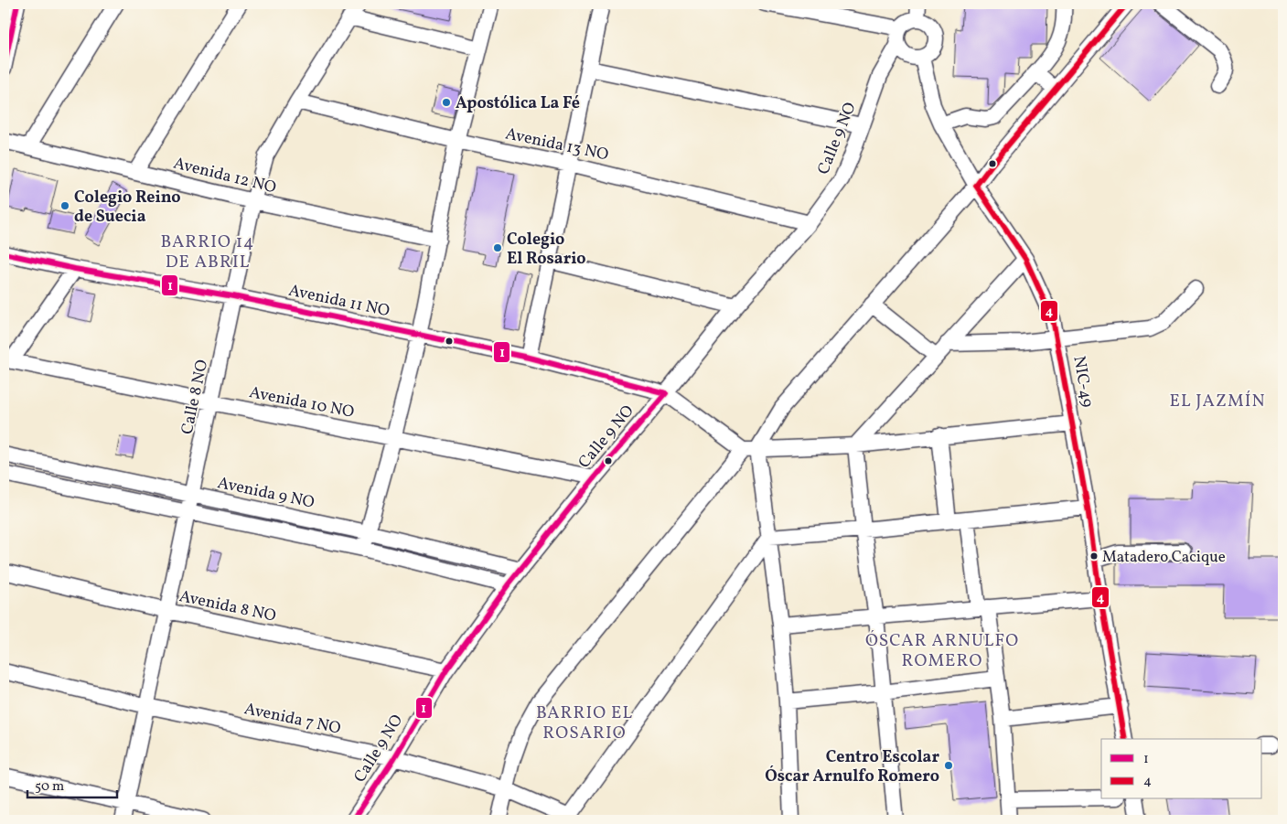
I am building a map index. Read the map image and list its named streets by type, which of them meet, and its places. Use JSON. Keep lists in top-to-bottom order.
{
  "streets": {
    "street": [
      "Calle 9 NO",
      "Avenida 13 NO",
      "Avenida 12 NO",
      "Avenida 11 NO",
      "NIC-49",
      "Calle 8 NO",
      "Avenida 10 NO",
      "Avenida 9 NO",
      "Avenida 8 NO",
      "Avenida 7 NO"
    ]
  },
  "crossings": [
    ["Calle 9 NO", "Avenida 13 NO"],
    ["Calle 9 NO", "Avenida 11 NO"],
    ["Calle 9 NO", "NIC-49"],
    ["Calle 9 NO", "Avenida 10 NO"],
    ["Calle 9 NO", "Avenida 9 NO"],
    ["Calle 9 NO", "Avenida 8 NO"],
    ["Calle 9 NO", "Avenida 7 NO"],
    ["Avenida 13 NO", "Calle 8 NO"],
    ["Avenida 12 NO", "Calle 8 NO"],
    ["Avenida 11 NO", "Calle 8 NO"],
    ["Calle 8 NO", "Avenida 10 NO"],
    ["Calle 8 NO", "Avenida 9 NO"],
    ["Calle 8 NO", "Avenida 8 NO"],
    ["Calle 8 NO", "Avenida 7 NO"]
  ],
  "districts": [
    "BARRIO 14 DE ABRIL",
    "EL JAZMÍN",
    "ÓSCAR ARNULFO ROMERO",
    "BARRIO EL ROSARIO"
  ],
  "places": [
    "Apostólica La Fé",
    "Colegio Reino de Suecia",
    "Colegio El Rosario",
    "Matadero Cacique",
    "Centro Escolar Óscar Arnulfo Romero"
  ],
  "lines": ["transit line 1", "transit line 4"],
  "legend": ["1", "4"],
  "scale_bar": "50 m"
}
